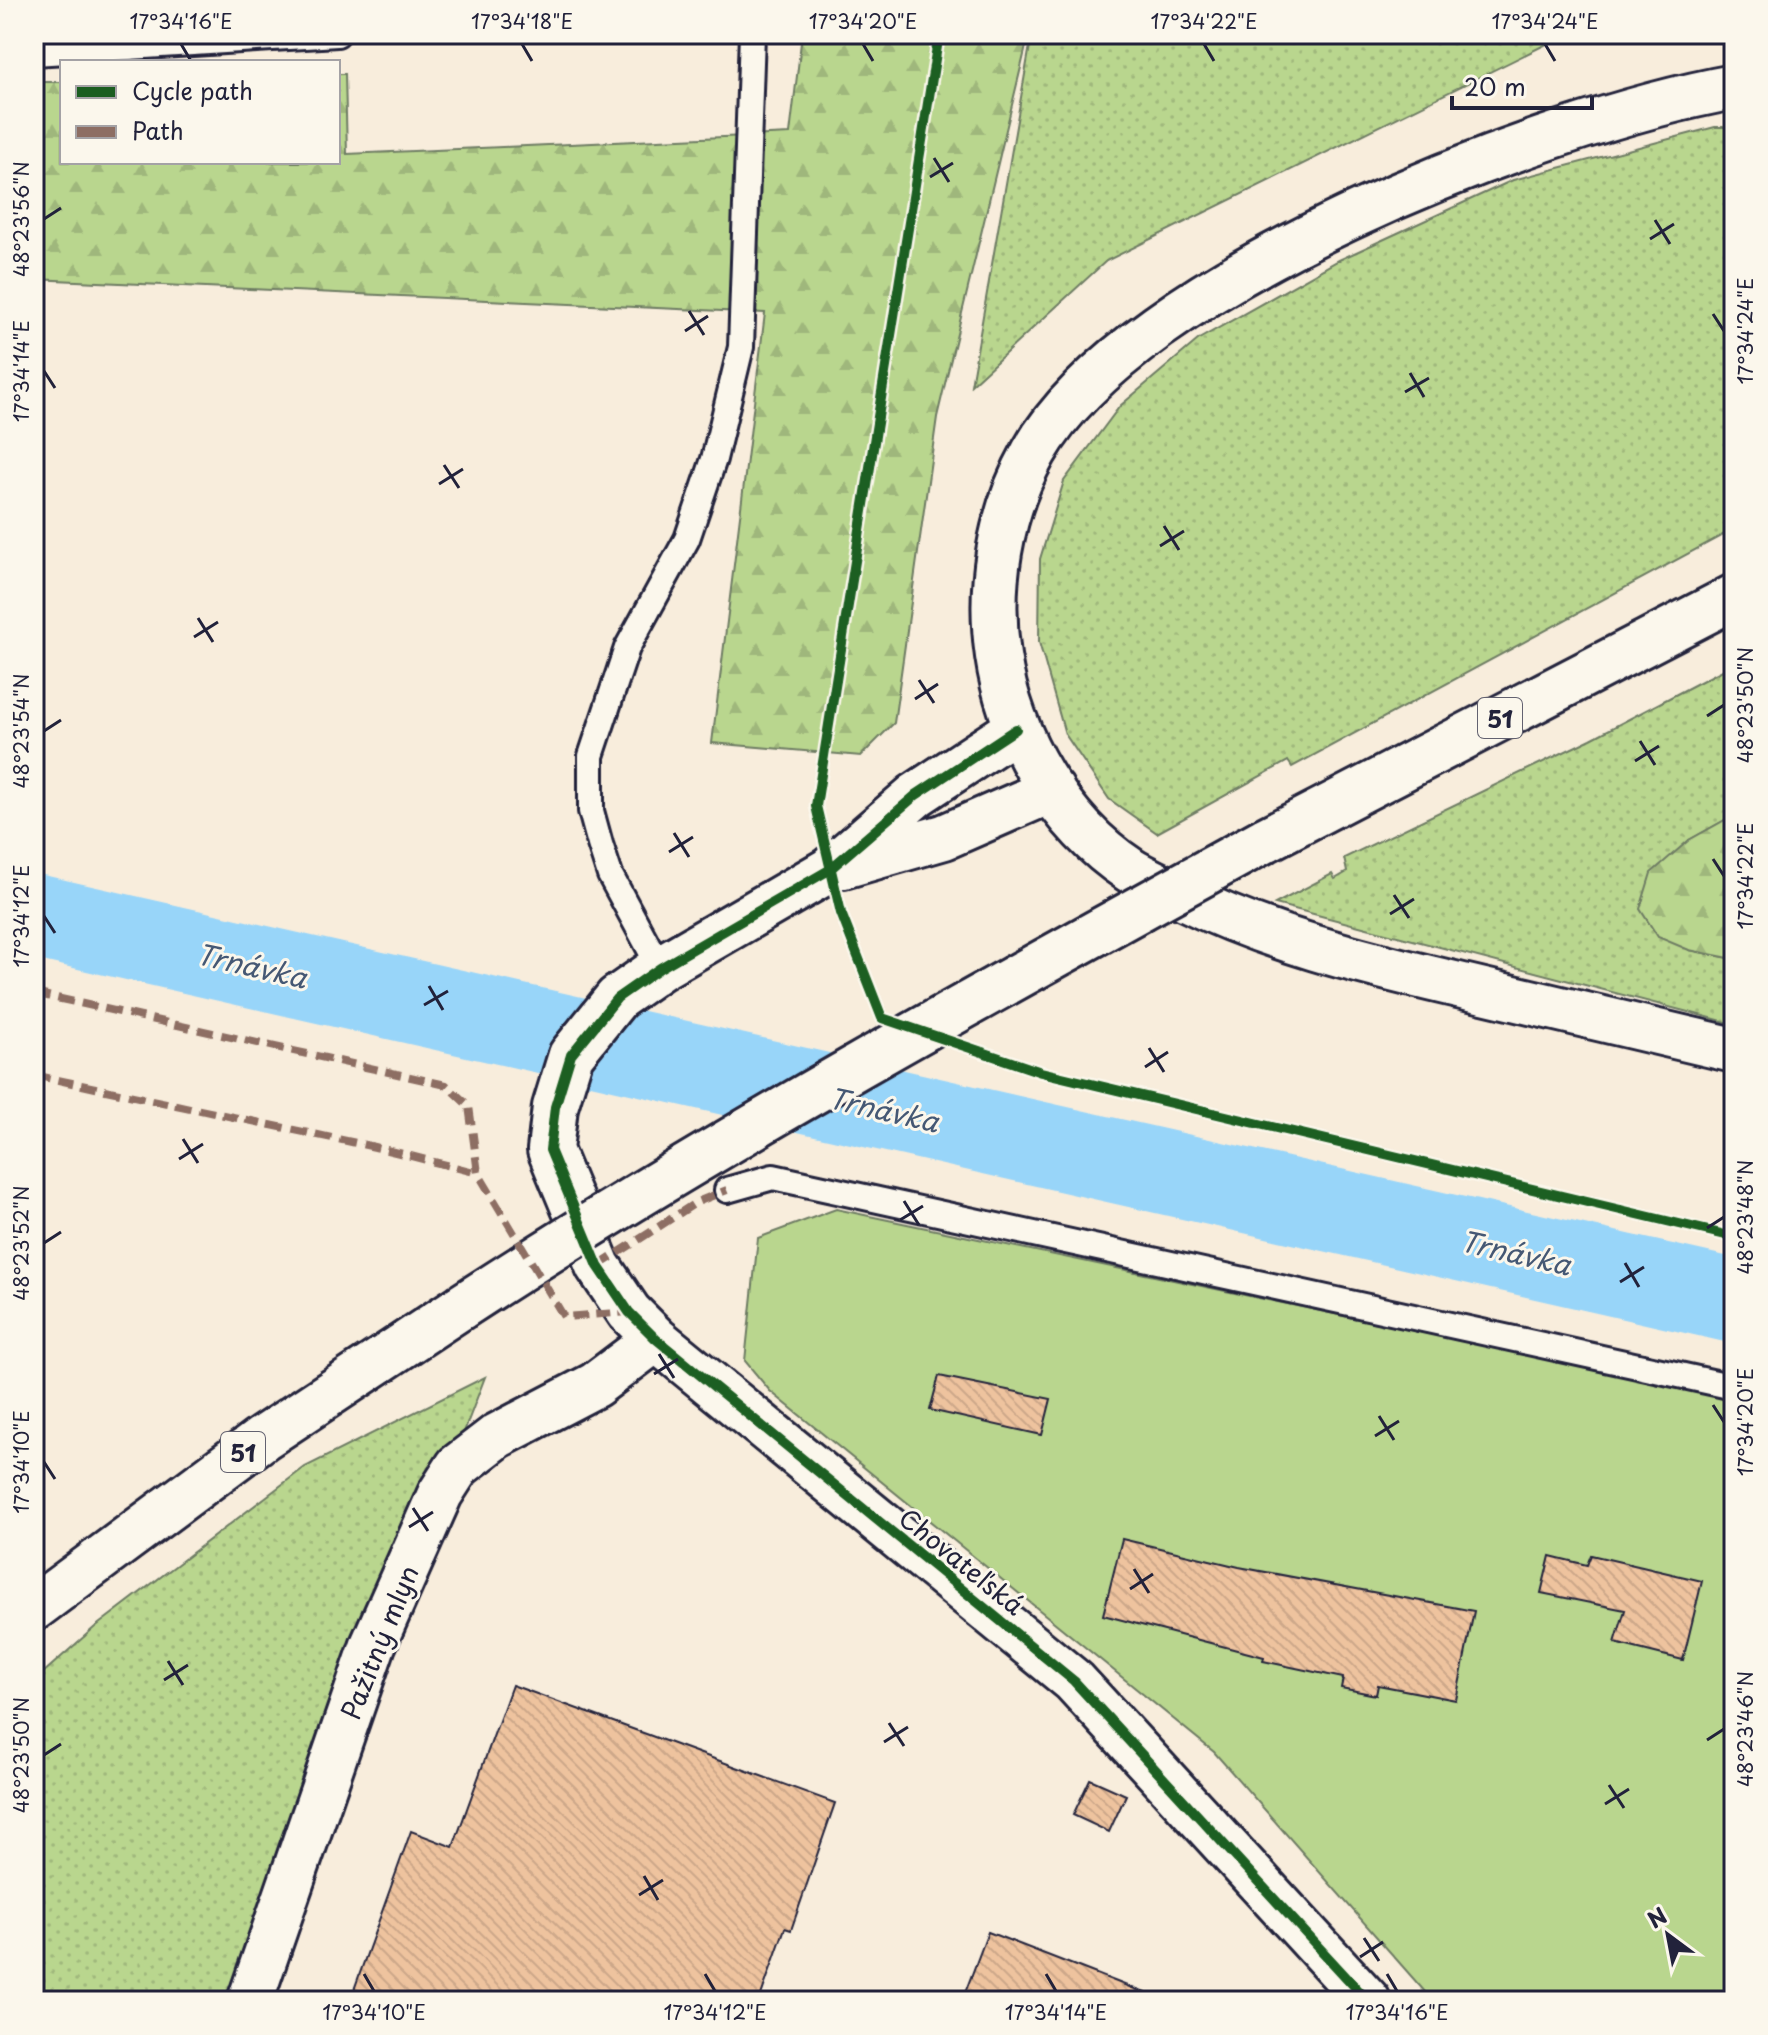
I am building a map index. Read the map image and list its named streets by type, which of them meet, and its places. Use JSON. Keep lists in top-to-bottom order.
{
  "streets": {
    "main road": ["51", "Chovateľská", "Pažitný mlyn"]
  },
  "crossings": [
    ["Chovateľská", "Pažitný mlyn"]
  ],
  "water": ["Trnávka"],
  "legend": ["Cycle path", "Path"],
  "scale_bar": "20 m",
  "north": "top left",
  "coordinates": [
    "17°34'16\"E",
    "17°34'18\"E",
    "17°34'20\"E",
    "17°34'22\"E",
    "17°34'24\"E",
    "48°23'56\"N",
    "17°34'14\"E",
    "48°23'50\"N",
    "48°23'54\"N",
    "17°34'12\"E",
    "48°23'48\"N",
    "48°23'52\"N",
    "17°34'10\"E",
    "48°23'46\"N"
  ]
}
